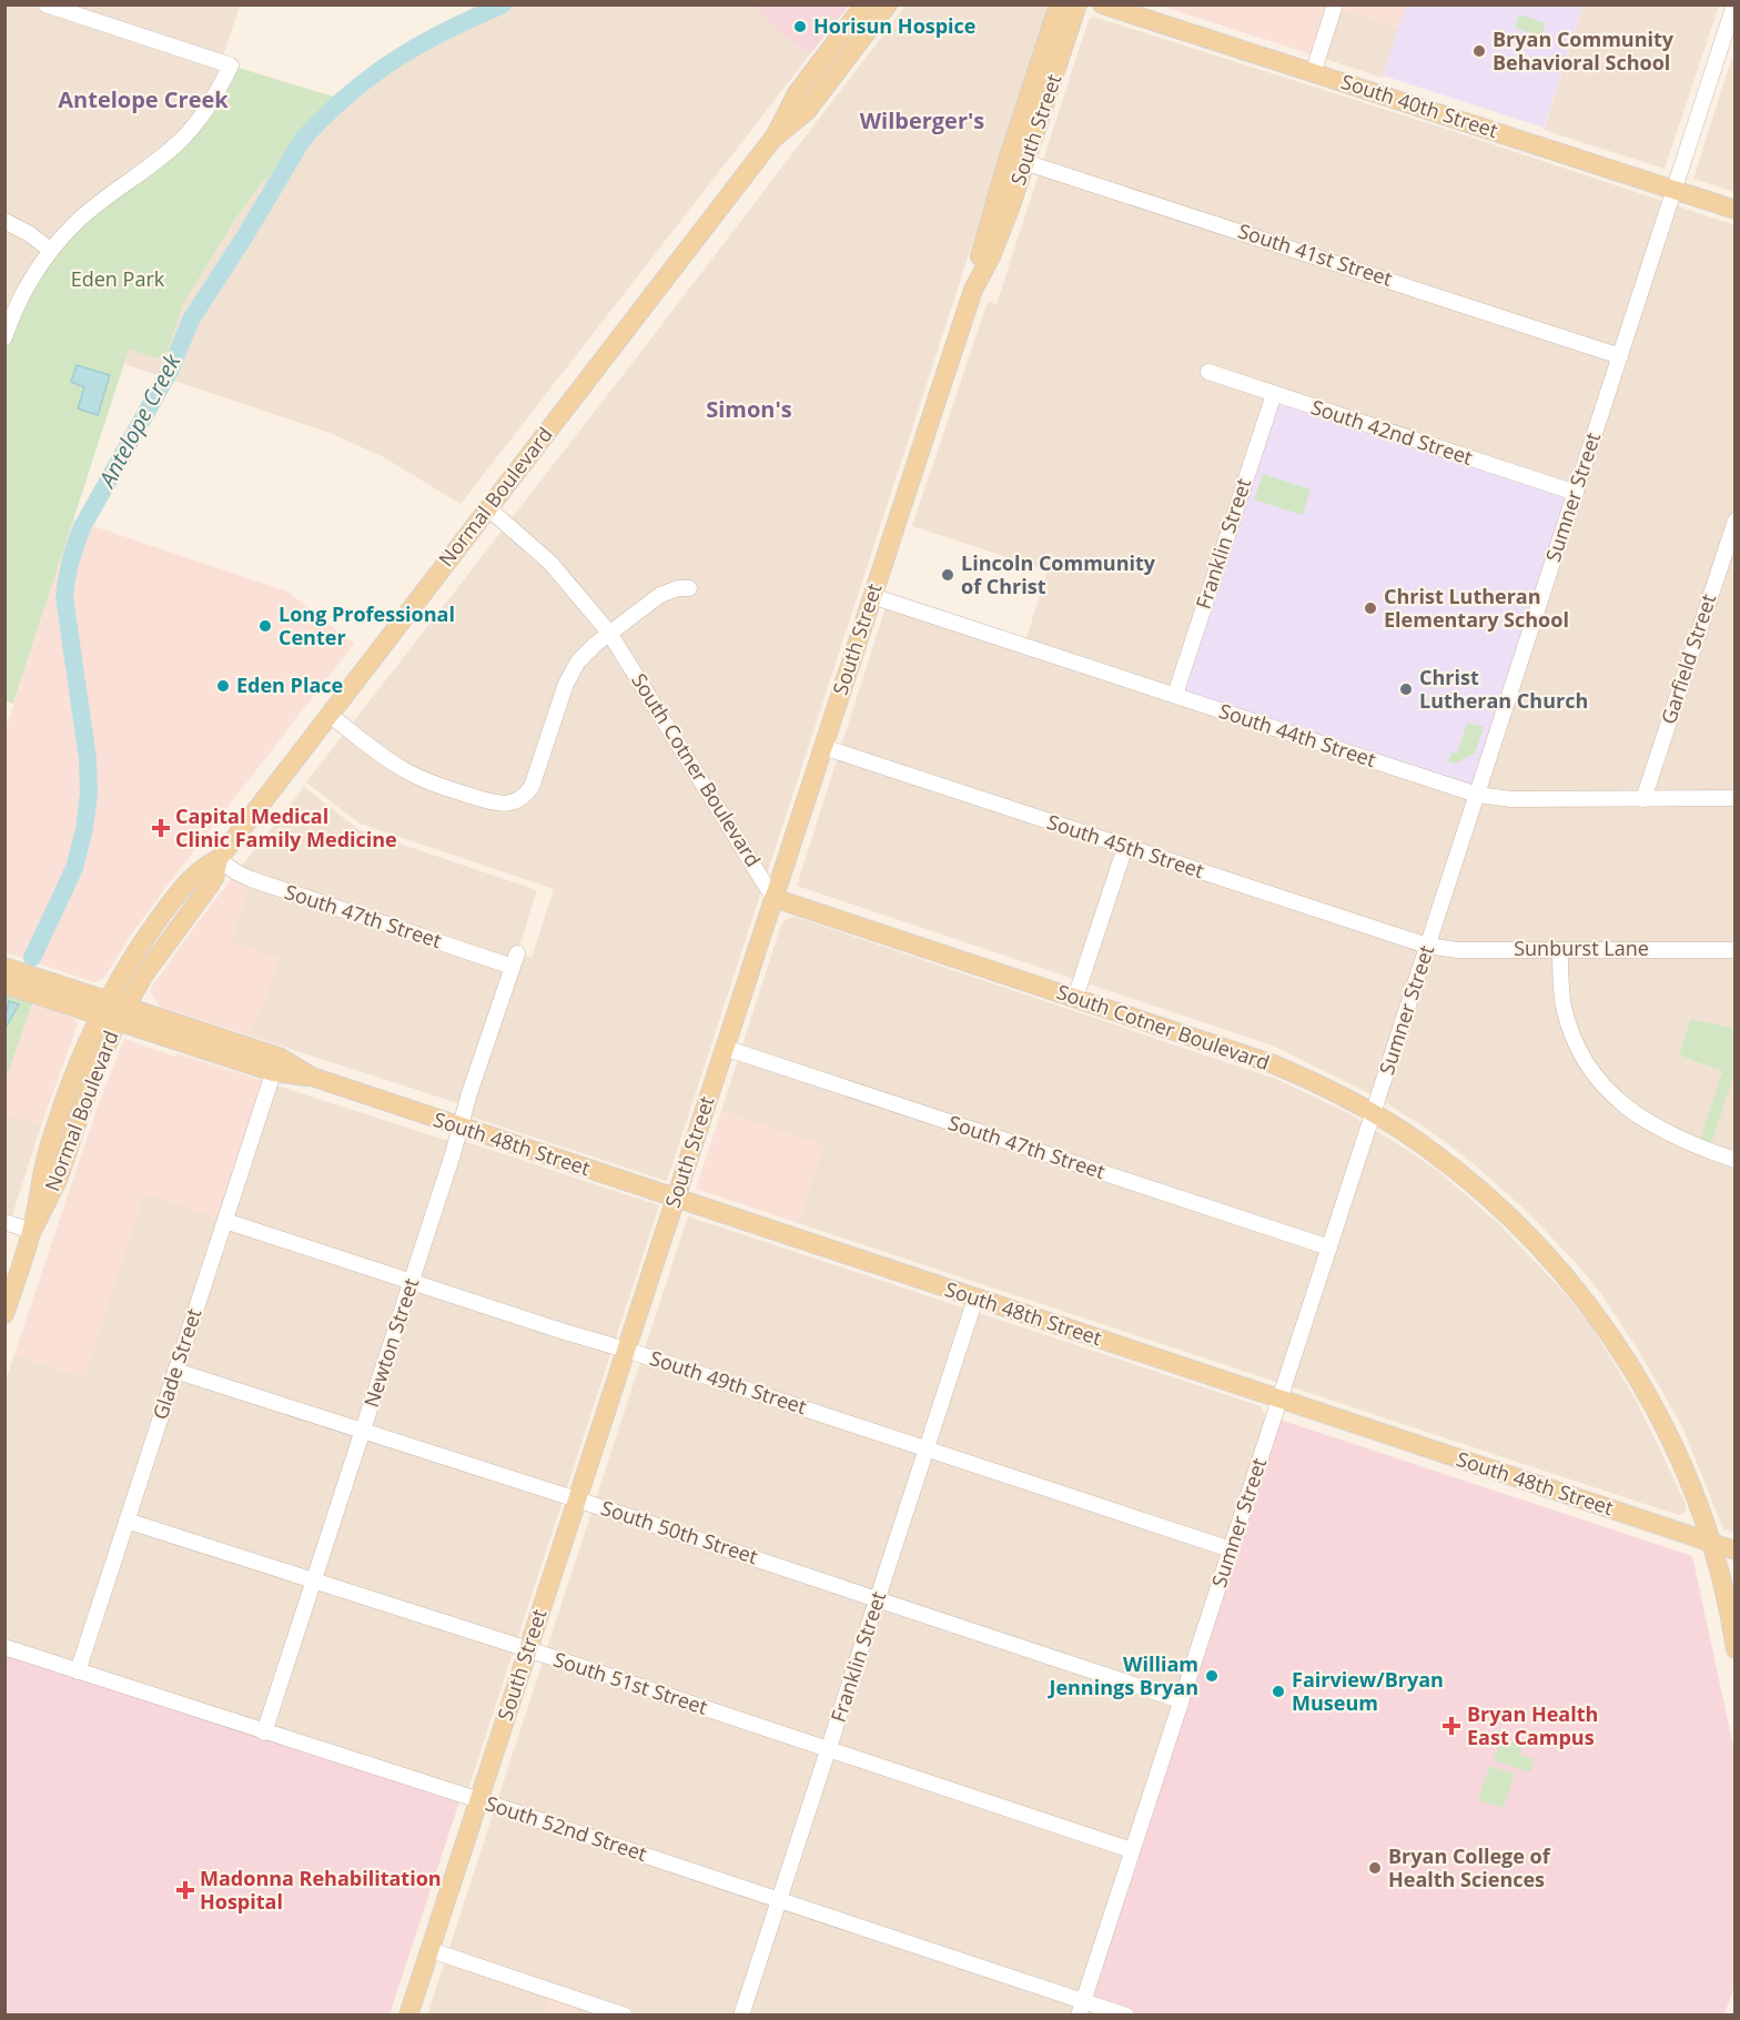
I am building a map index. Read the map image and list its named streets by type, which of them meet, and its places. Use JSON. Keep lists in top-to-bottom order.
{
  "streets": {
    "main road": [
      "South 40th Street",
      "South Street",
      "Normal Boulevard",
      "South Cotner Boulevard",
      "South 48th Street"
    ],
    "street": [
      "South 41st Street",
      "South 42nd Street",
      "Sumner Street",
      "Franklin Street",
      "Garfield Street",
      "South 44th Street",
      "South 45th Street",
      "South 47th Street",
      "Sunburst Lane",
      "Newton Street",
      "Glade Street",
      "South 49th Street",
      "South 50th Street",
      "South 51st Street",
      "South 52nd Street"
    ]
  },
  "crossings": [
    ["South 40th Street", "Sumner Street"],
    ["South Street", "South 41st Street"],
    ["South Street", "South 44th Street"],
    ["South Street", "South Cotner Boulevard"],
    ["South Street", "South 45th Street"],
    ["South Street", "South 47th Street"],
    ["South Street", "South 48th Street"],
    ["South Street", "South 49th Street"],
    ["South Street", "South 50th Street"],
    ["South Street", "South 51st Street"],
    ["South Street", "South 52nd Street"],
    ["South 41st Street", "Sumner Street"],
    ["South 42nd Street", "Sumner Street"],
    ["South 42nd Street", "Franklin Street"],
    ["Normal Boulevard", "South Cotner Boulevard"],
    ["Normal Boulevard", "South 47th Street"],
    ["Normal Boulevard", "South 48th Street"],
    ["Sumner Street", "South 44th Street"],
    ["Sumner Street", "South Cotner Boulevard"],
    ["Sumner Street", "South 45th Street"],
    ["Sumner Street", "South 47th Street"],
    ["Sumner Street", "Sunburst Lane"],
    ["Sumner Street", "South 48th Street"],
    ["Sumner Street", "South 49th Street"],
    ["Sumner Street", "South 50th Street"],
    ["Sumner Street", "South 51st Street"],
    ["Sumner Street", "South 52nd Street"],
    ["Franklin Street", "South 44th Street"],
    ["Franklin Street", "South 48th Street"],
    ["Franklin Street", "South 49th Street"],
    ["Franklin Street", "South 50th Street"],
    ["Franklin Street", "South 51st Street"],
    ["Franklin Street", "South 52nd Street"],
    ["Garfield Street", "South 44th Street"],
    ["South Cotner Boulevard", "South 48th Street"],
    ["South 45th Street", "Sunburst Lane"],
    ["South 47th Street", "Newton Street"],
    ["South 48th Street", "Newton Street"],
    ["South 48th Street", "Glade Street"],
    ["Newton Street", "South 49th Street"],
    ["Newton Street", "South 50th Street"],
    ["Newton Street", "South 51st Street"],
    ["Newton Street", "South 52nd Street"],
    ["Glade Street", "South 49th Street"],
    ["Glade Street", "South 50th Street"],
    ["Glade Street", "South 51st Street"],
    ["Glade Street", "South 52nd Street"]
  ],
  "districts": ["Antelope Creek", "Wilberger's", "Simon's"],
  "water": ["Antelope Creek"],
  "parks": ["Eden Park"],
  "places": {
    "other": [
      "Horisun Hospice",
      "Bryan Community Behavioral School",
      "Lincoln Community of Christ",
      "Christ Lutheran Elementary School",
      "Long Professional Center",
      "Eden Place",
      "Christ Lutheran Church",
      "William Jennings Bryan",
      "Fairview/Bryan Museum",
      "Bryan College of Health Sciences"
    ],
    "health": ["Capital Medical Clinic Family Medicine", "Bryan Health East Campus", "Madonna Rehabilitation Hospital"]
  }
}
